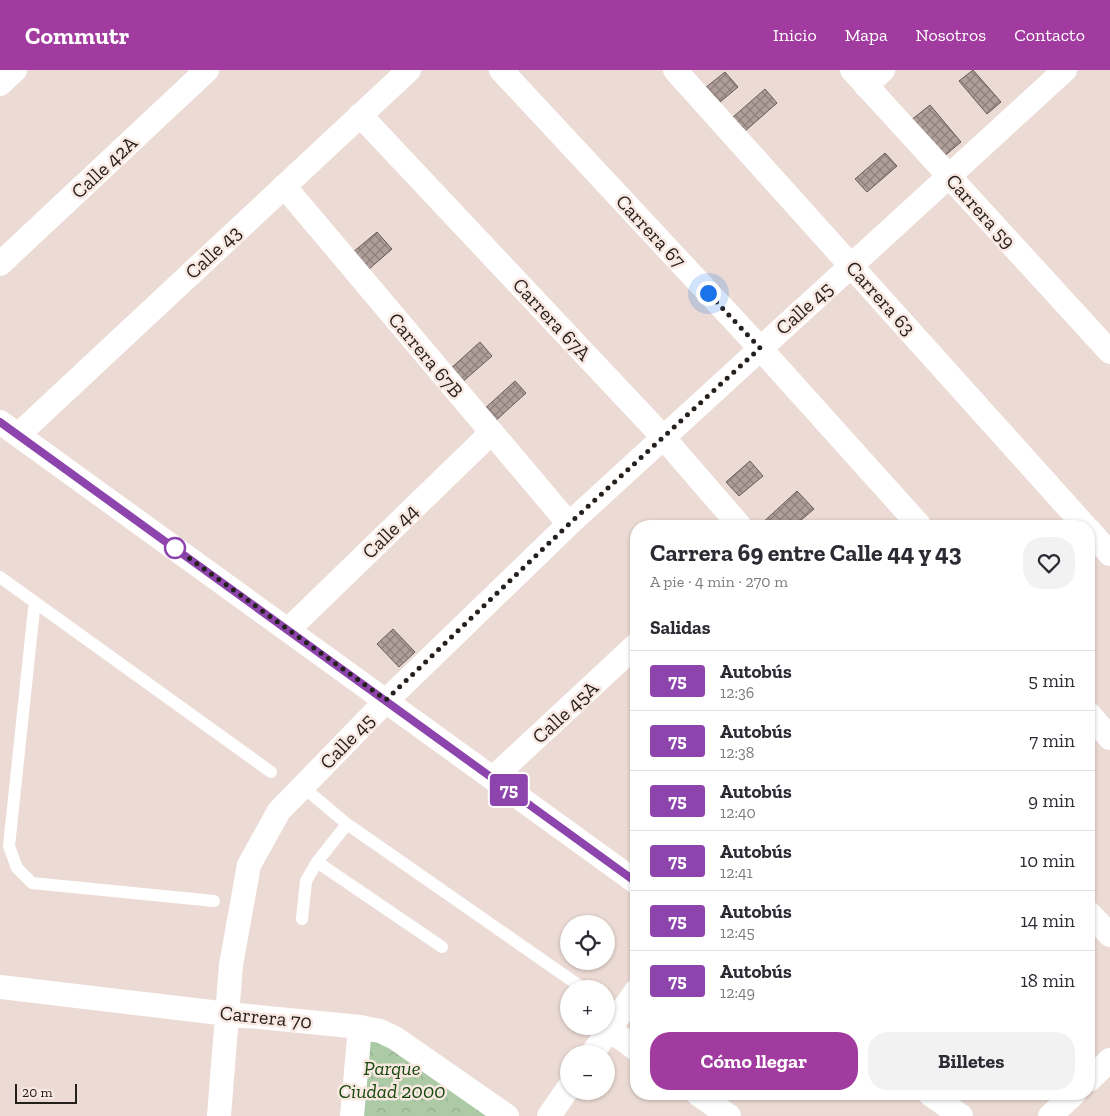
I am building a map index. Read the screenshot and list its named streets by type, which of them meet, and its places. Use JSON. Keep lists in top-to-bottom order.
{
  "streets": {
    "street": [
      "Calle 42A",
      "Carrera 59",
      "Carrera 67",
      "Calle 43",
      "Carrera 63",
      "Calle 45",
      "Carrera 67A",
      "Carrera 67B",
      "Calle 44",
      "Calle 45A",
      "Carrera 70"
    ]
  },
  "crossings": [
    ["Carrera 59", "Calle 45"],
    ["Carrera 67", "Calle 45"],
    ["Calle 43", "Carrera 67A"],
    ["Calle 43", "Carrera 67B"],
    ["Carrera 63", "Calle 45"],
    ["Calle 45", "Carrera 67A"],
    ["Calle 45", "Carrera 67B"],
    ["Calle 45", "Carrera 70"],
    ["Carrera 67B", "Calle 44"]
  ],
  "parks": ["Parque Ciudad 2000"],
  "lines": ["bus line 75"],
  "scale_bar": "20 m",
  "page": {
    "header": "Commutr",
    "nav": [
      "Inicio",
      "Mapa",
      "Nosotros",
      "Contacto"
    ],
    "on_map": "75",
    "heading": [
      ["Carrera 69 entre Calle 44 y 43", "A pie · 4 min · 270 m"],
      "Salidas"
    ],
    "list": [
      {
        "mark": "75",
        "name": "Autobús",
        "note": "12:36",
        "value": "5 min"
      },
      {
        "mark": "75",
        "name": "Autobús",
        "note": "12:38",
        "value": "7 min"
      },
      {
        "mark": "75",
        "name": "Autobús",
        "note": "12:40",
        "value": "9 min"
      },
      {
        "mark": "75",
        "name": "Autobús",
        "note": "12:41",
        "value": "10 min"
      },
      {
        "mark": "75",
        "name": "Autobús",
        "note": "12:45",
        "value": "14 min"
      },
      {
        "mark": "75",
        "name": "Autobús",
        "note": "12:49",
        "value": "18 min"
      }
    ],
    "map_buttons": ["+", "−"],
    "buttons": ["Cómo llegar", "Billetes"],
    "scale": "20 m"
  }
}
